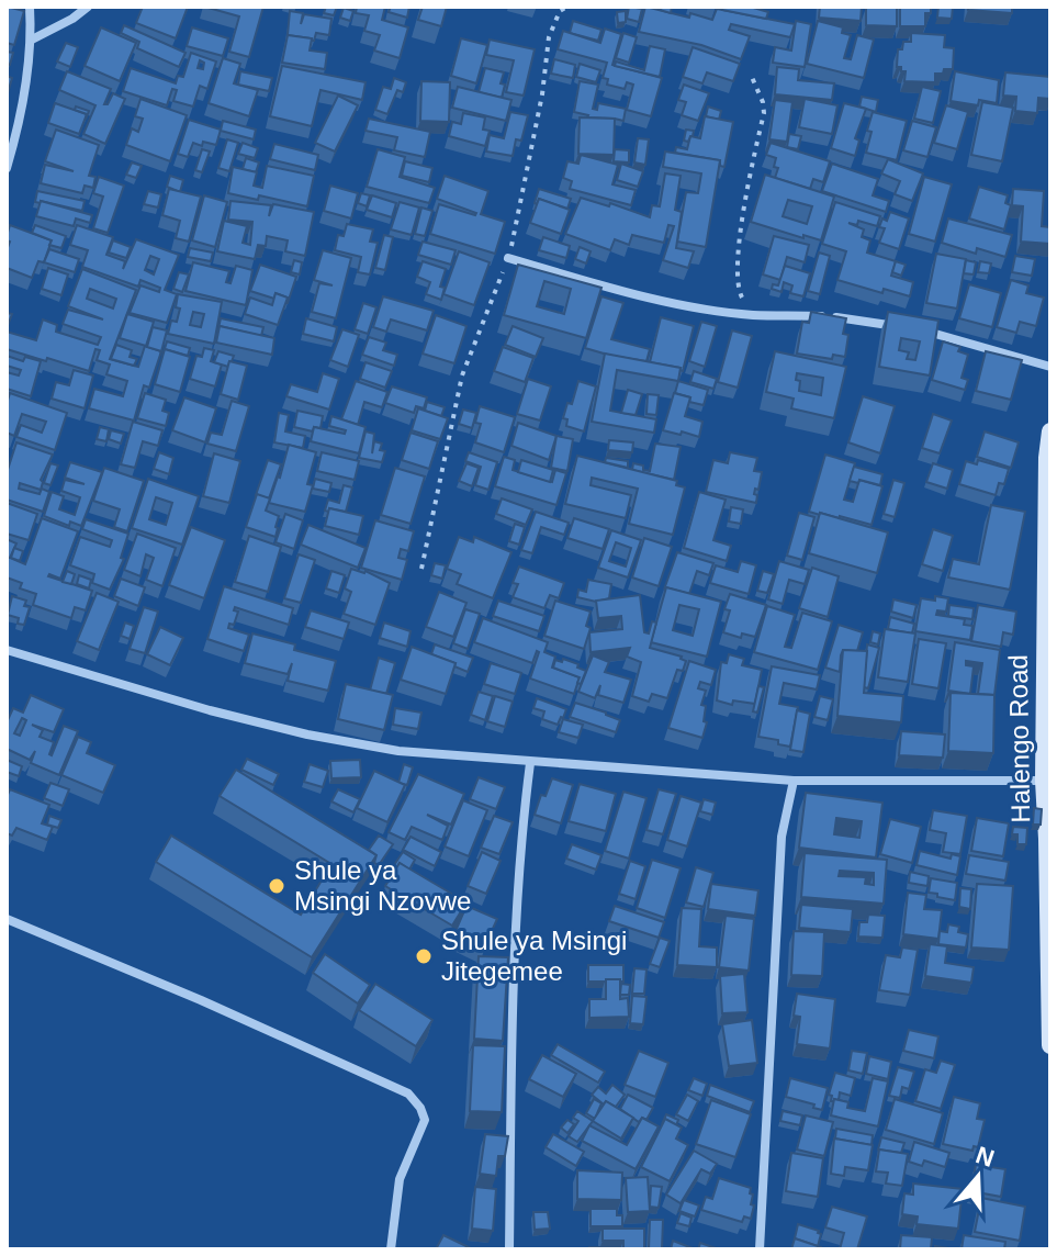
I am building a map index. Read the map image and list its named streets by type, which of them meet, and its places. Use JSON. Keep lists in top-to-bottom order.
{
  "streets": {
    "street": ["Halengo Road"]
  },
  "places": ["Shule ya Msingi Nzovwe", "Shule ya Msingi Jitegemee"],
  "north": "top"
}
